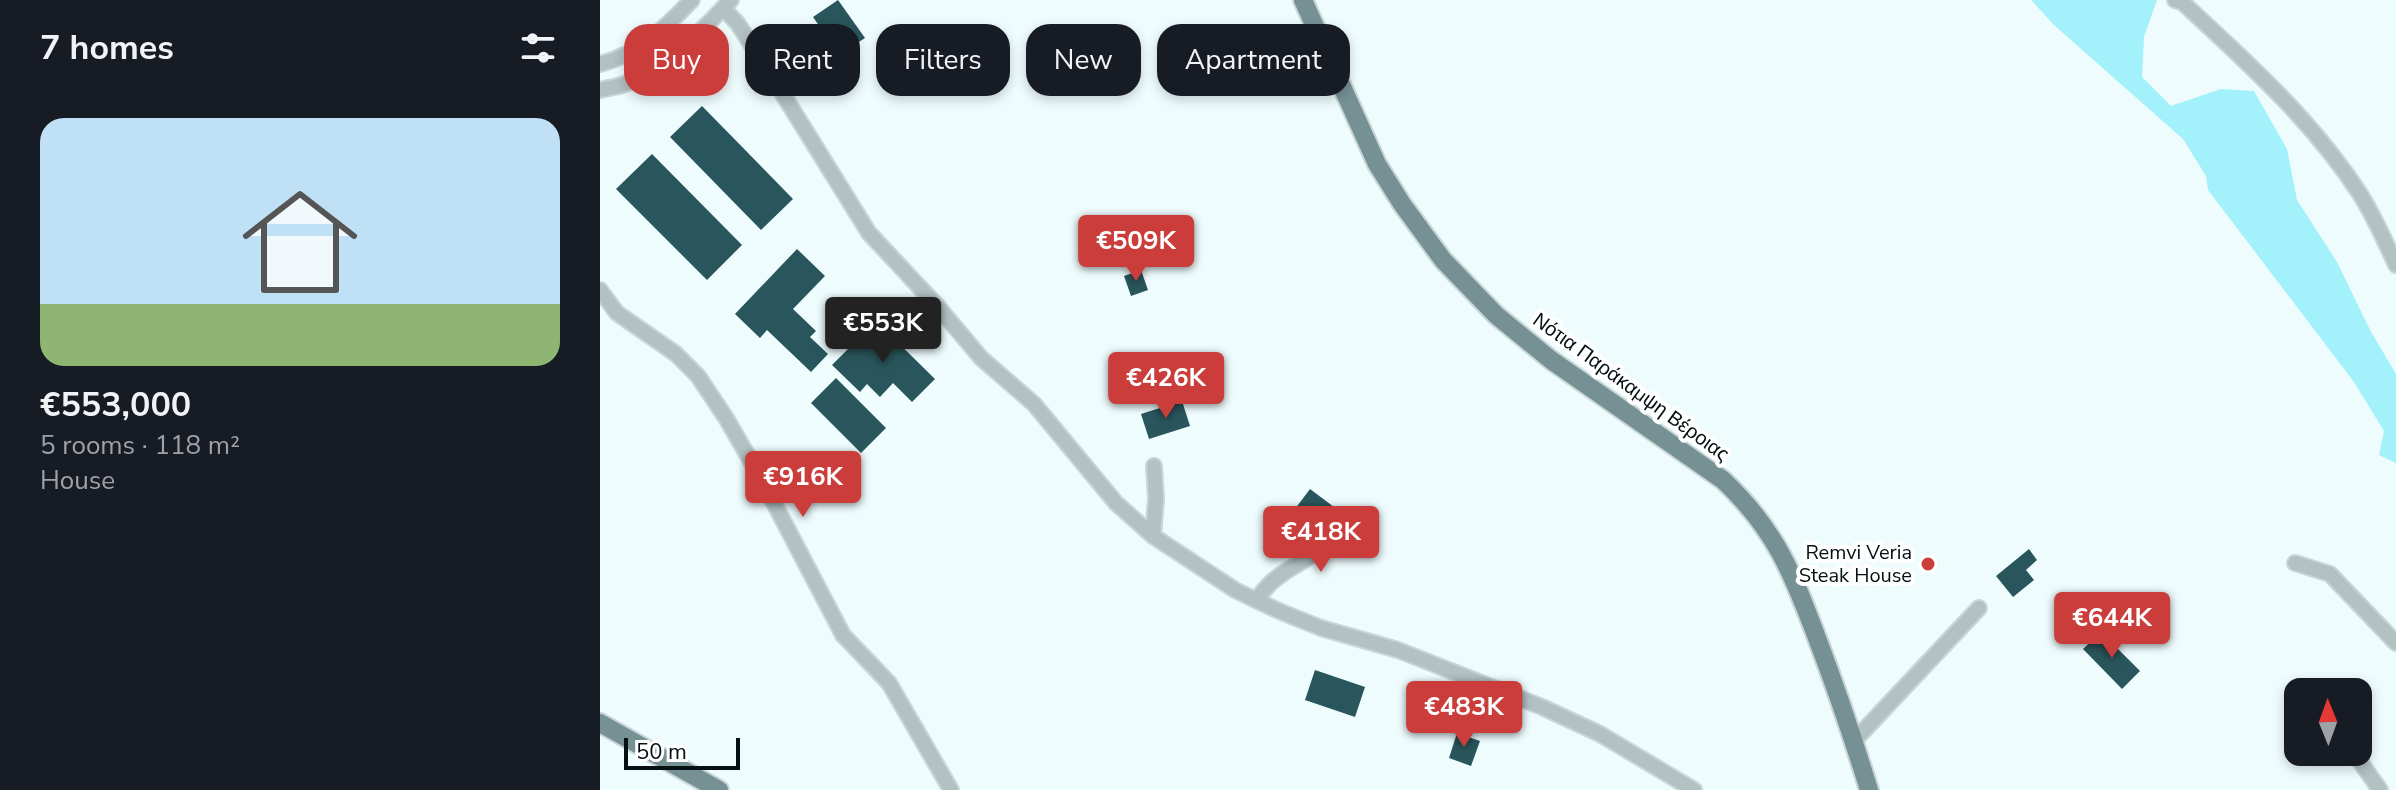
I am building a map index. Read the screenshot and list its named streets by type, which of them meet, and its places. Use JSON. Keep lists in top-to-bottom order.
{
  "streets": {
    "main road": ["Νότια Παράκαμψη Βέροιας"]
  },
  "places": ["Remvi Veria Steak House"],
  "scale_bar": "50 m",
  "north": "top",
  "page": {
    "heading": "7 homes",
    "chip": [
      "Buy",
      "Rent",
      "Filters",
      "New",
      "Apartment"
    ],
    "list": [
      {
        "name": "€553,000",
        "note": "5 rooms · 118 m² · House"
      }
    ],
    "price": [
      "€509K",
      "€553K",
      "€426K",
      "€916K",
      "€418K",
      "€644K",
      "€483K"
    ],
    "scale": "50 m"
  }
}
